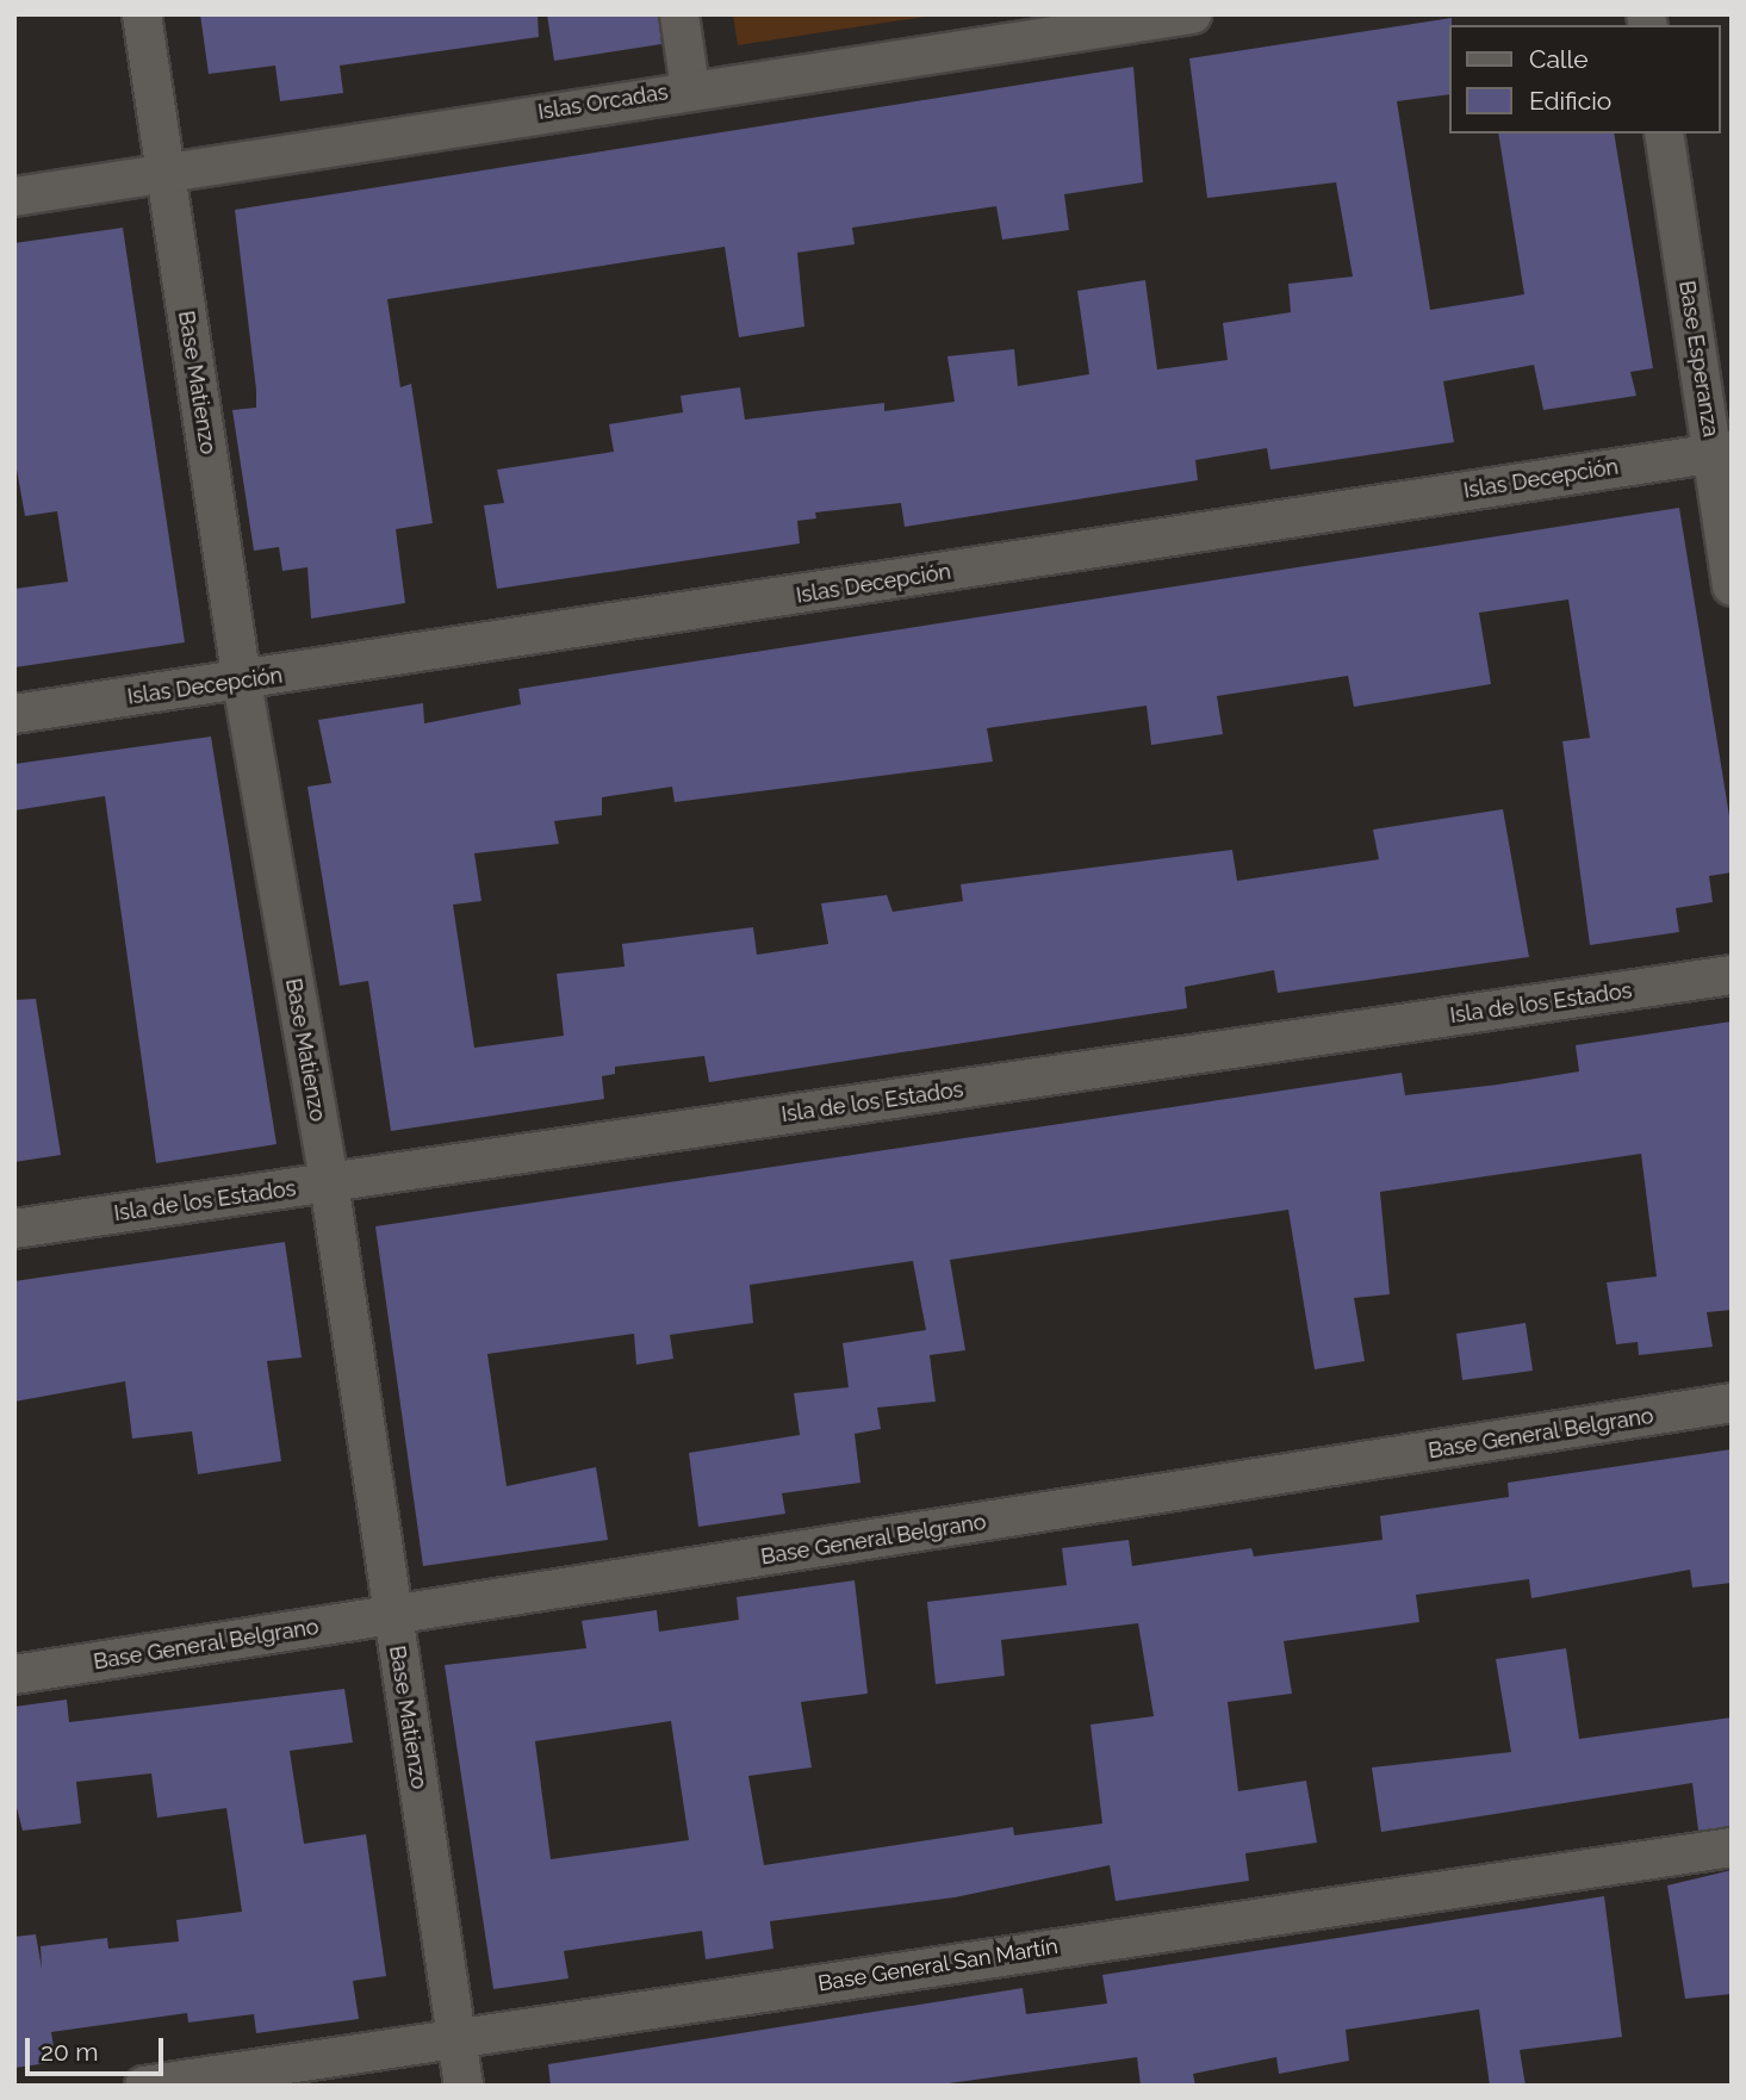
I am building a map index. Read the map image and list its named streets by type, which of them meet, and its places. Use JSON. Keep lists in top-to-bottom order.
{
  "streets": {
    "street": [
      "Islas Orcadas",
      "Base Esperanza",
      "Base Matienzo",
      "Islas Decepción",
      "Isla de los Estados",
      "Base General Belgrano",
      "Base General San Martín"
    ]
  },
  "crossings": [
    ["Islas Orcadas", "Base Matienzo"],
    ["Base Esperanza", "Islas Decepción"],
    ["Base Matienzo", "Islas Decepción"],
    ["Base Matienzo", "Isla de los Estados"],
    ["Base Matienzo", "Base General Belgrano"],
    ["Base Matienzo", "Base General San Martín"]
  ],
  "legend": ["Calle", "Edificio"],
  "scale_bar": "20 m"
}
